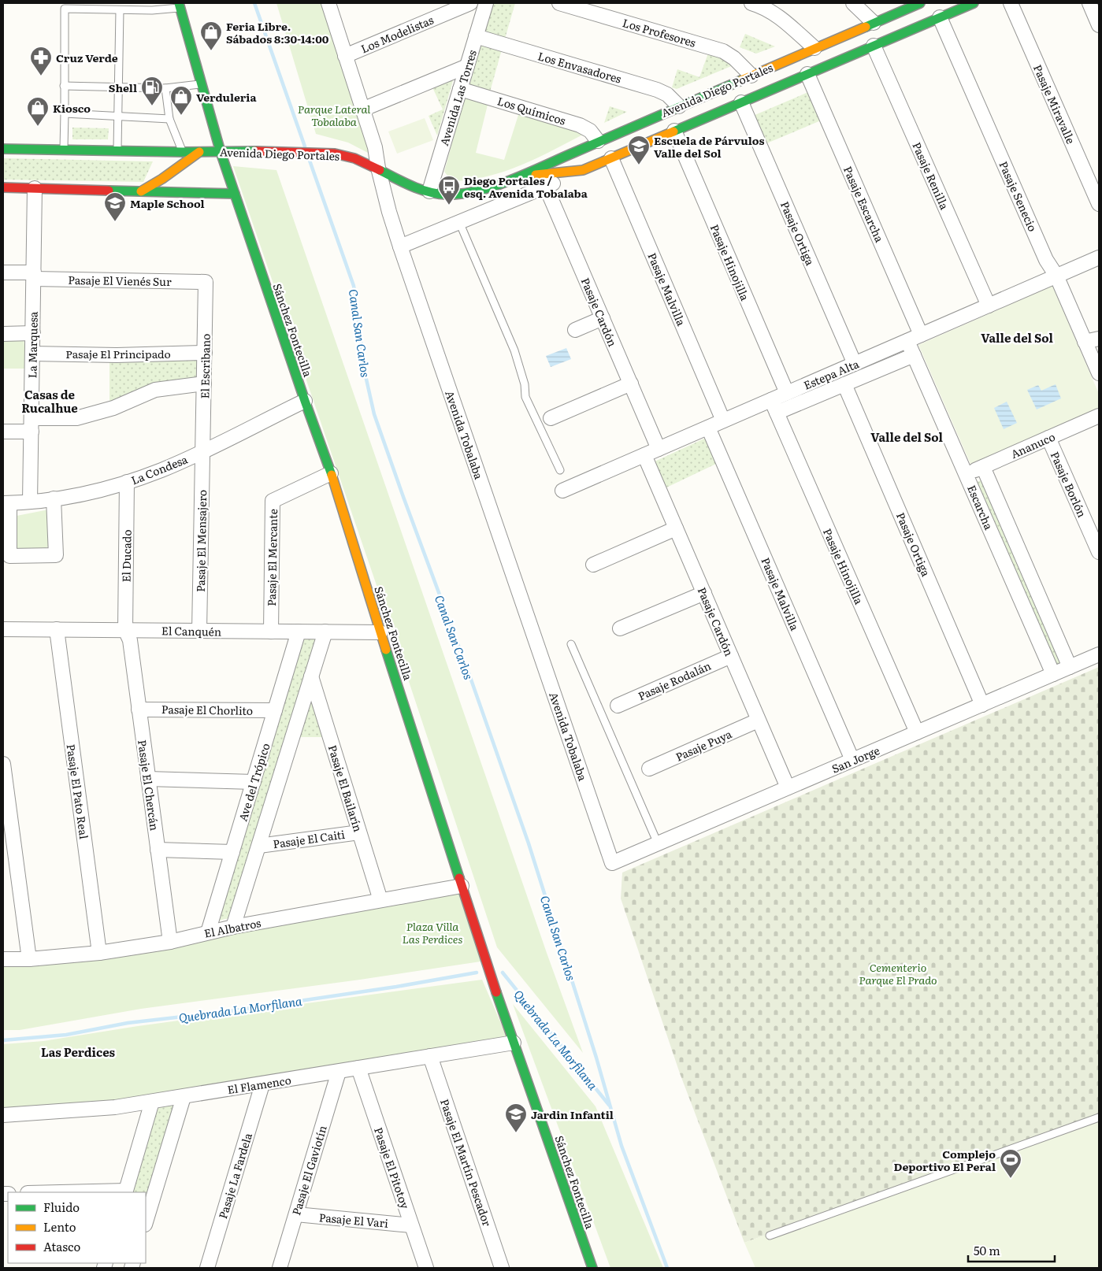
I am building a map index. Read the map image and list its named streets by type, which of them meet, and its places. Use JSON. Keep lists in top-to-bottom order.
{
  "streets": {
    "street": [
      "Los Profesores",
      "Los Modelistas",
      "Los Envasadores",
      "Avenida Diego Portales",
      "Avenida Las Torres",
      "Pasaje Miravalle",
      "Los Químicos",
      "Pasaje Renilla",
      "Pasaje Senecio",
      "Pasaje Escarcha",
      "Pasaje Ortiga",
      "Pasaje Hinojilla",
      "Pasaje El Vienés Sur",
      "Pasaje Malvilla",
      "Pasaje Cardón",
      "Sánchez Fontecilla",
      "La Marquesa",
      "Pasaje El Principado",
      "El Escribano",
      "Estepa Alta",
      "Avenida Tobalaba",
      "Ananuco",
      "La Condesa",
      "Pasaje Borlón",
      "Escarcha",
      "Pasaje El Mensajero",
      "El Ducado",
      "Pasaje El Mercante",
      "El Canquén",
      "Pasaje Rodalán",
      "Pasaje El Chorlito",
      "Pasaje Puya",
      "San Jorge",
      "Ave del Trópico",
      "Pasaje El Chercán",
      "Pasaje El Bailarín",
      "Pasaje El Pato Real",
      "Pasaje El Caiti",
      "El Albatros",
      "El Flamenco",
      "Pasaje El Martín Pescador",
      "Pasaje El Pitotoy",
      "Pasaje El Gaviotín",
      "Pasaje La Fardela",
      "Pasaje El Vari"
    ]
  },
  "crossings": [
    ["Los Profesores", "Avenida Diego Portales"],
    ["Los Modelistas", "Avenida Tobalaba"],
    ["Los Envasadores", "Avenida Diego Portales"],
    ["Los Envasadores", "Avenida Las Torres"],
    ["Avenida Diego Portales", "Avenida Las Torres"],
    ["Avenida Diego Portales", "Los Químicos"],
    ["Avenida Diego Portales", "Pasaje Renilla"],
    ["Avenida Diego Portales", "Pasaje Senecio"],
    ["Avenida Diego Portales", "Pasaje Escarcha"],
    ["Avenida Diego Portales", "Pasaje Ortiga"],
    ["Avenida Diego Portales", "Pasaje Hinojilla"],
    ["Avenida Diego Portales", "Pasaje Malvilla"],
    ["Avenida Diego Portales", "Pasaje Cardón"],
    ["Avenida Diego Portales", "Sánchez Fontecilla"],
    ["Avenida Diego Portales", "Avenida Tobalaba"],
    ["Avenida Las Torres", "Los Químicos"],
    ["Pasaje Renilla", "Estepa Alta"],
    ["Pasaje Senecio", "Estepa Alta"],
    ["Pasaje Escarcha", "Estepa Alta"],
    ["Pasaje Ortiga", "Estepa Alta"],
    ["Pasaje Ortiga", "San Jorge"],
    ["Pasaje Hinojilla", "Estepa Alta"],
    ["Pasaje Hinojilla", "San Jorge"],
    ["Pasaje El Vienés Sur", "La Marquesa"],
    ["Pasaje El Vienés Sur", "El Escribano"],
    ["Pasaje Malvilla", "Estepa Alta"],
    ["Pasaje Malvilla", "San Jorge"],
    ["Pasaje Cardón", "Estepa Alta"],
    ["Pasaje Cardón", "Pasaje Rodalán"],
    ["Pasaje Cardón", "Pasaje Puya"],
    ["Pasaje Cardón", "San Jorge"],
    ["Sánchez Fontecilla", "La Condesa"],
    ["Sánchez Fontecilla", "Pasaje El Mercante"],
    ["Sánchez Fontecilla", "El Canquén"],
    ["Sánchez Fontecilla", "El Albatros"],
    ["Sánchez Fontecilla", "El Flamenco"],
    ["La Marquesa", "Pasaje El Principado"],
    ["La Marquesa", "La Condesa"],
    ["Pasaje El Principado", "El Escribano"],
    ["El Escribano", "La Condesa"],
    ["El Escribano", "Pasaje El Mensajero"],
    ["Estepa Alta", "Escarcha"],
    ["Avenida Tobalaba", "San Jorge"],
    ["Ananuco", "Pasaje Borlón"],
    ["Ananuco", "Escarcha"],
    ["La Condesa", "Pasaje El Mensajero"],
    ["La Condesa", "El Ducado"],
    ["Escarcha", "San Jorge"],
    ["Pasaje El Mensajero", "El Canquén"],
    ["El Ducado", "El Canquén"],
    ["El Ducado", "Pasaje El Chercán"],
    ["Pasaje El Mercante", "El Canquén"],
    ["El Canquén", "Ave del Trópico"],
    ["El Canquén", "Pasaje El Chercán"],
    ["El Canquén", "Pasaje El Pato Real"],
    ["Pasaje El Chorlito", "Ave del Trópico"],
    ["Pasaje El Chorlito", "Pasaje El Chercán"],
    ["Ave del Trópico", "El Albatros"],
    ["Pasaje El Chercán", "El Albatros"],
    ["Pasaje El Bailarín", "Pasaje El Caiti"],
    ["Pasaje El Bailarín", "El Albatros"],
    ["Pasaje El Pato Real", "El Albatros"],
    ["El Flamenco", "Pasaje El Martín Pescador"],
    ["El Flamenco", "Pasaje El Pitotoy"],
    ["El Flamenco", "Pasaje El Gaviotín"],
    ["El Flamenco", "Pasaje La Fardela"],
    ["Pasaje El Pitotoy", "Pasaje El Vari"],
    ["Pasaje El Gaviotín", "Pasaje El Vari"]
  ],
  "districts": [
    "Valle del Sol",
    "Casas de Rucalhue",
    "Valle del Sol",
    "Las Perdices"
  ],
  "water": ["Canal San Carlos", "Quebrada La Morfilana"],
  "parks": ["Parque Lateral Tobalaba", "Plaza Villa Las Perdices", "Cementerio Parque El Prado"],
  "places": {
    "shop": ["Feria Libre. Sábados 8:30-14:00", "Verduleria", "Kiosco"],
    "pharmacy": ["Cruz Verde"],
    "fuel station": ["Shell"],
    "school or university": ["Escuela de Párvulos Valle del Sol", "Maple School", "Jardin Infantil"],
    "bus stop": ["Diego Portales / esq. Avenida Tobalaba"],
    "sports": ["Complejo Deportivo El Peral"]
  },
  "legend": ["Fluido", "Lento", "Atasco"],
  "scale_bar": "50 m"
}
